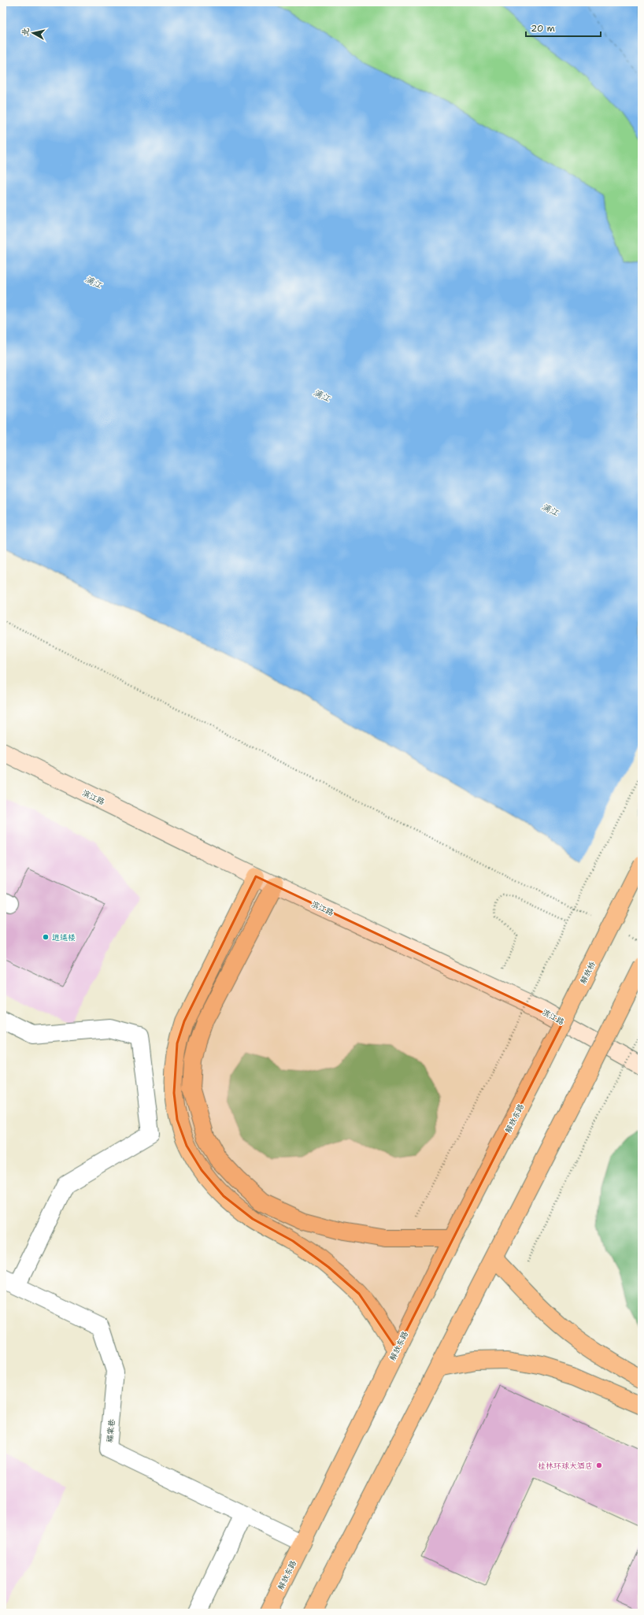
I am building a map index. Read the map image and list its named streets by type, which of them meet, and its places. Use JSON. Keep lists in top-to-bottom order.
{
  "streets": {
    "main road": ["滨江路", "解放桥", "解放东路"],
    "street": ["福棠巷"]
  },
  "crossings": [
    ["解放桥", "解放东路"],
    ["解放东路", "福棠巷"]
  ],
  "water": ["漓江"],
  "places": ["逍遥楼", "桂林环球大酒店"],
  "scale_bar": "20 m",
  "north": "left"
}
